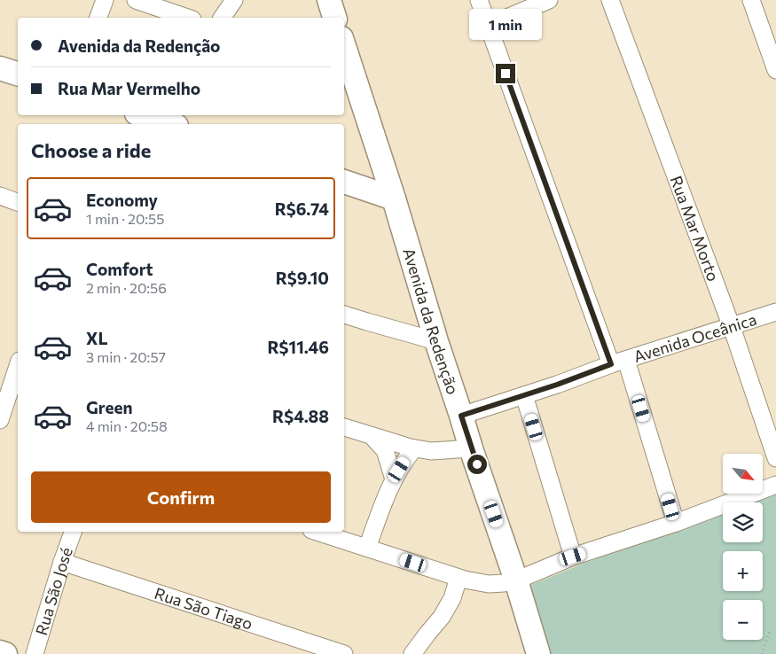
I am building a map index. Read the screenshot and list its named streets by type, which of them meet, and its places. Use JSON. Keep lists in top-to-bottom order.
{
  "streets": {
    "street": [
      "Rua Mar Morto",
      "Avenida da Redenção",
      "Avenida Oceânica",
      "Rua São José",
      "Rua São Tiago"
    ]
  },
  "crossings": [
    ["Rua Mar Morto", "Avenida Oceânica"],
    ["Avenida da Redenção", "Avenida Oceânica"],
    ["Rua São José", "Rua São Tiago"]
  ],
  "north": "bottom right",
  "page": {
    "bubble": "1 min",
    "banner": ["Avenida da Redenção", "Rua Mar Vermelho"],
    "heading": "Choose a ride",
    "list": [
      {
        "name": "Economy",
        "note": "1 min · 20:55",
        "value": "R$6.74"
      },
      {
        "name": "Comfort",
        "note": "2 min · 20:56",
        "value": "R$9.10"
      },
      {
        "name": "XL",
        "note": "3 min · 20:57",
        "value": "R$11.46"
      },
      {
        "name": "Green",
        "note": "4 min · 20:58",
        "value": "R$4.88"
      }
    ],
    "map_buttons": ["+", "−"],
    "buttons": "Confirm"
  }
}
